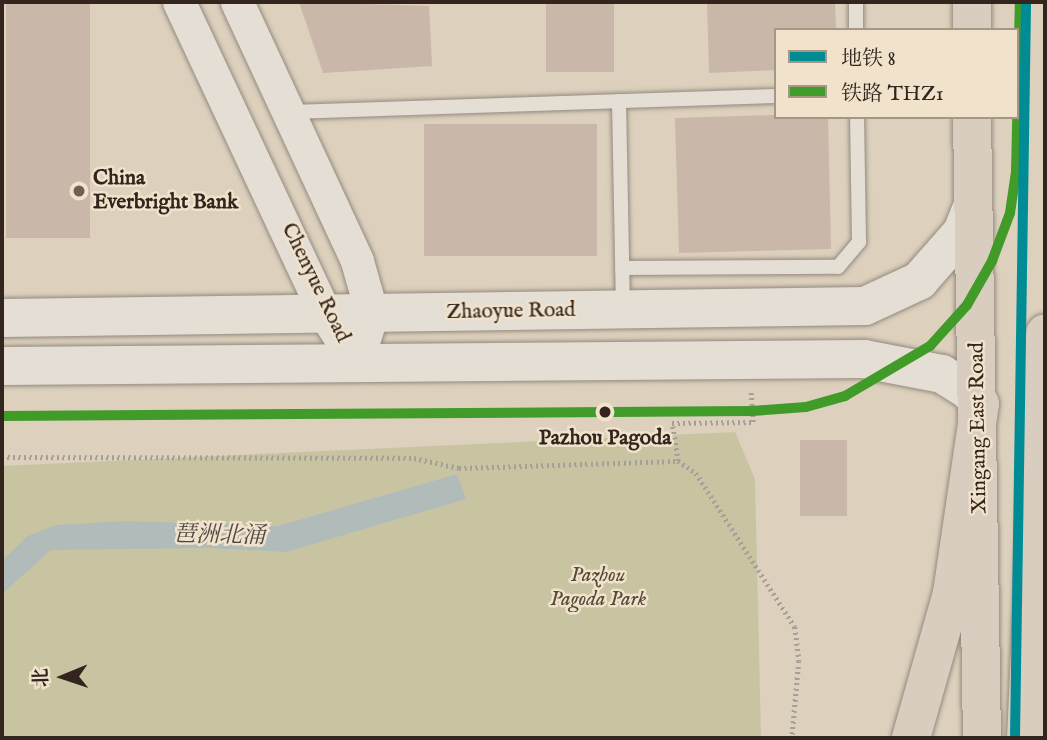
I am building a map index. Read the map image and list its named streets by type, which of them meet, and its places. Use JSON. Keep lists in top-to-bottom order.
{
  "streets": {
    "main road": ["Zhaoyue Road", "Xingang East Road"],
    "street": ["Chenyue Road"]
  },
  "crossings": [
    ["Chenyue Road", "Zhaoyue Road"],
    ["Zhaoyue Road", "Xingang East Road"]
  ],
  "water": ["琶洲北涌"],
  "parks": ["Pazhou Pagoda Park"],
  "places": ["China Everbright Bank", "Pazhou Pagoda"],
  "lines": ["metro line 8", "rail line THZ1"],
  "legend": ["地铁 8", "铁路 THZ1"],
  "north": "left"
}
